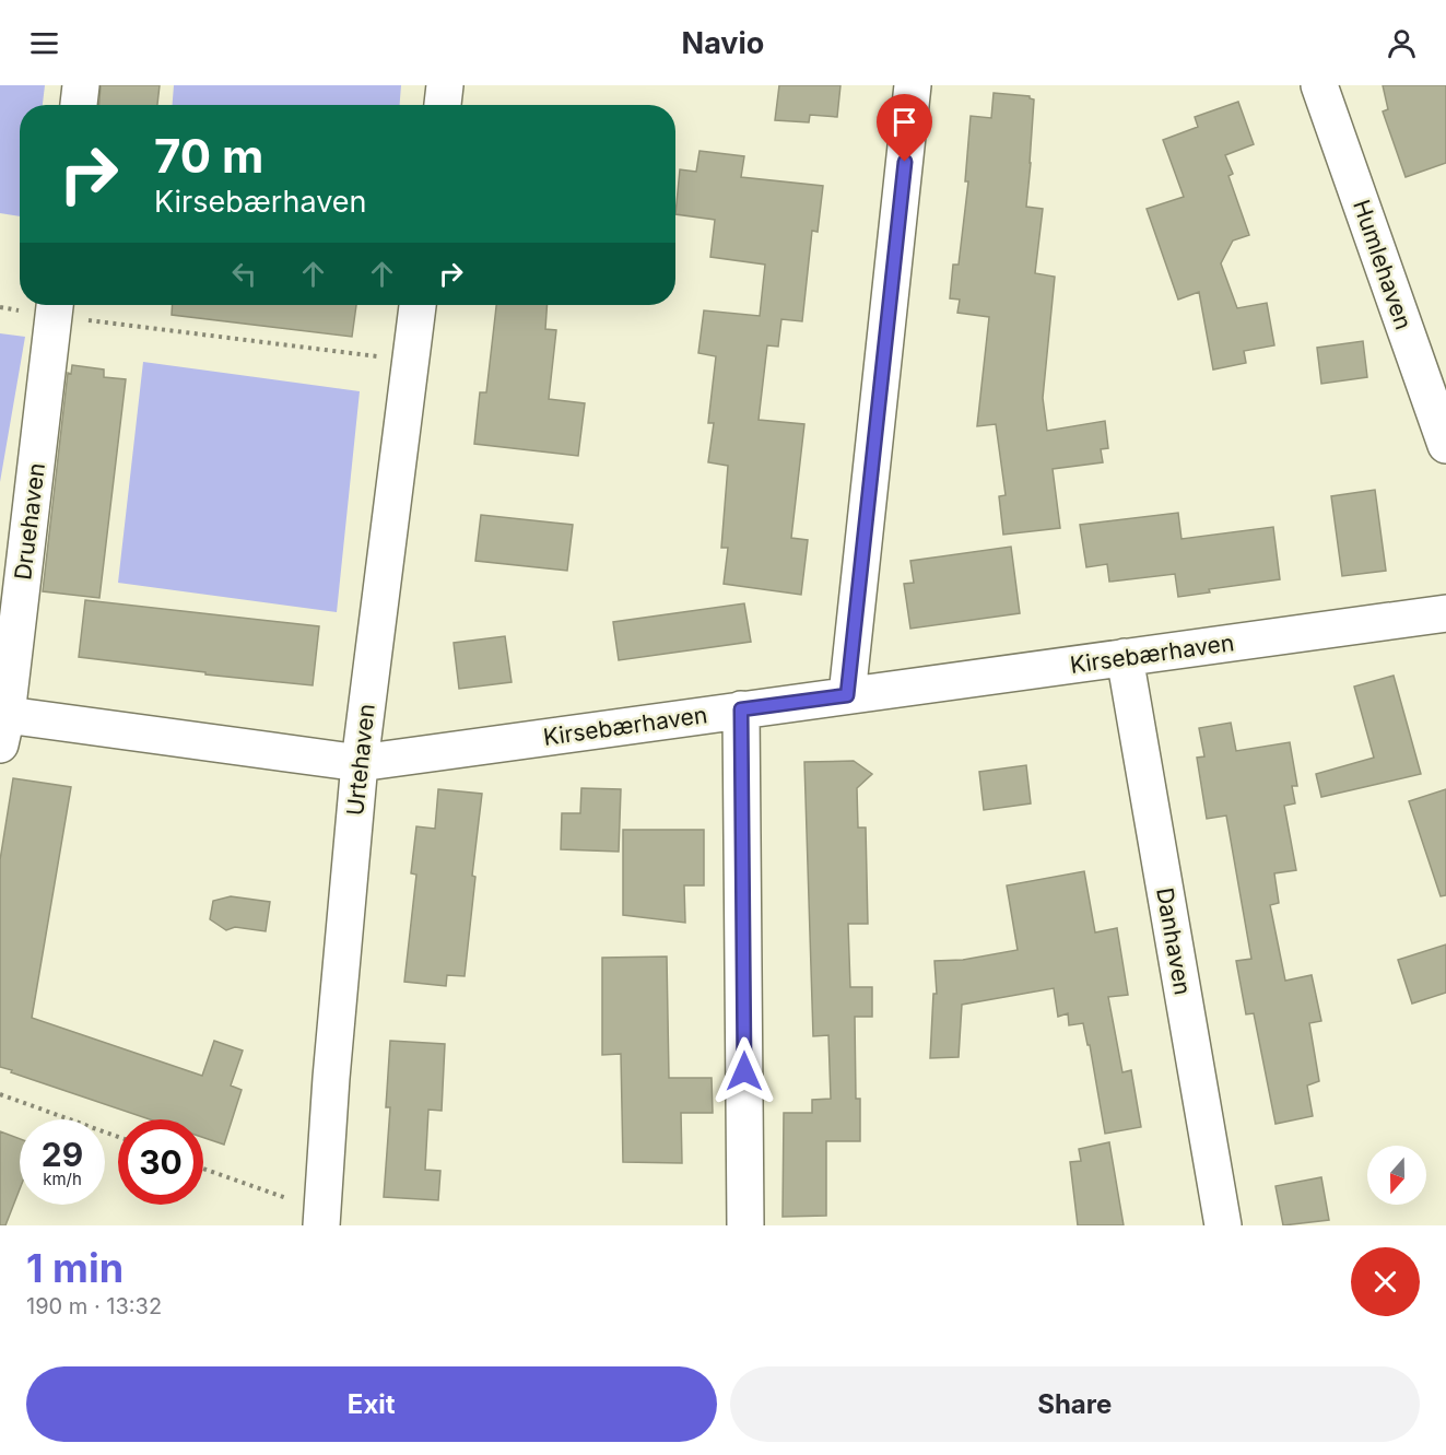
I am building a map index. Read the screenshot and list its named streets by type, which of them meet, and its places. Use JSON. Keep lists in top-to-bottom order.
{
  "streets": {
    "street": [
      "Humlehaven",
      "Druehaven",
      "Kirsebærhaven",
      "Urtehaven",
      "Danhaven"
    ]
  },
  "crossings": [
    ["Druehaven", "Kirsebærhaven"],
    ["Kirsebærhaven", "Urtehaven"],
    ["Kirsebærhaven", "Danhaven"]
  ],
  "north": "bottom",
  "page": {
    "header": "Navio",
    "turn": ["70 m", "Kirsebærhaven"],
    "speed": "29 km/h",
    "limit": "30",
    "heading": ["1 min", "190 m · 13:32"],
    "buttons": ["Exit", "Share"]
  }
}
